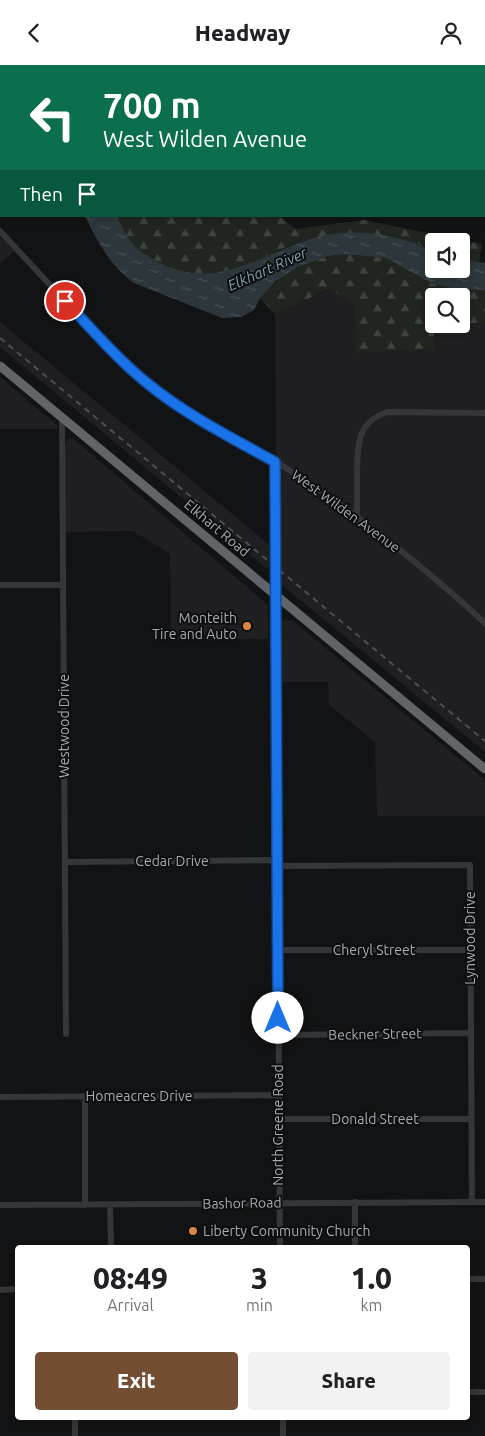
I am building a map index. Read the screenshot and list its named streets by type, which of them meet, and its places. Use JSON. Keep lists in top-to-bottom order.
{
  "streets": {
    "highway": ["Elkhart Road"],
    "street": [
      "West Wilden Avenue",
      "Westwood Drive",
      "Cedar Drive",
      "Lynwood Drive",
      "Cheryl Street",
      "Beckner Street",
      "Homeacres Drive",
      "Donald Street",
      "North Greene Road",
      "Bashor Road"
    ]
  },
  "crossings": [
    ["West Wilden Avenue", "North Greene Road"],
    ["Elkhart Road", "Westwood Drive"],
    ["Elkhart Road", "North Greene Road"],
    ["Westwood Drive", "Cedar Drive"],
    ["Cedar Drive", "Lynwood Drive"],
    ["Cedar Drive", "North Greene Road"],
    ["Lynwood Drive", "Cheryl Street"],
    ["Lynwood Drive", "Beckner Street"],
    ["Lynwood Drive", "Donald Street"],
    ["Lynwood Drive", "North Greene Road"],
    ["Lynwood Drive", "Bashor Road"],
    ["Cheryl Street", "North Greene Road"],
    ["Beckner Street", "North Greene Road"],
    ["Homeacres Drive", "North Greene Road"],
    ["Donald Street", "North Greene Road"],
    ["North Greene Road", "Bashor Road"]
  ],
  "water": ["Elkhart River"],
  "places": ["Monteith Tire and Auto", "Liberty Community Church"],
  "page": {
    "header": "Headway",
    "turn": ["700 m", "West Wilden Avenue"],
    "then": "Then",
    "eta": [
      "08:49",
      "Arrival",
      "3",
      "min",
      "1.0",
      "km"
    ],
    "buttons": ["Exit", "Share"]
  }
}
